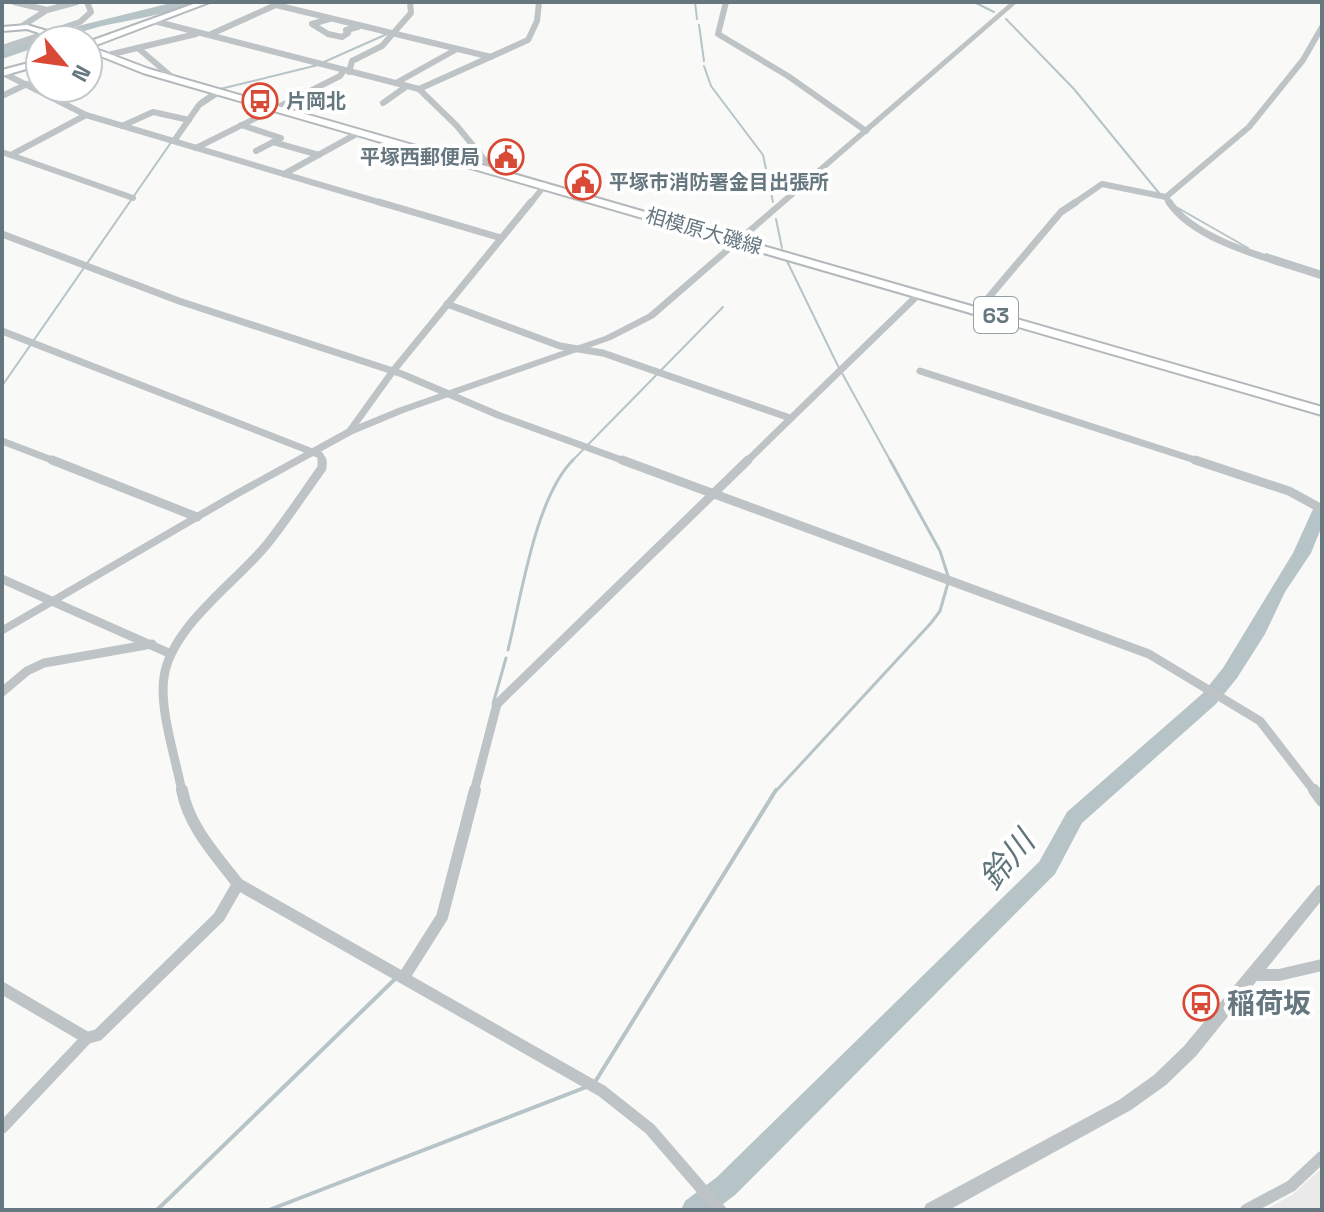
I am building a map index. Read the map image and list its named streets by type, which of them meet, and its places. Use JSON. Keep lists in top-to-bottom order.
{
  "streets": {
    "main road": ["相模原大磯線", "63"]
  },
  "water": ["鈴川"],
  "places": {
    "bus stop": ["片岡北", "稲荷坂"],
    "public building": ["平塚西郵便局", "平塚市消防署金目出張所"]
  },
  "north": "bottom right"
}
